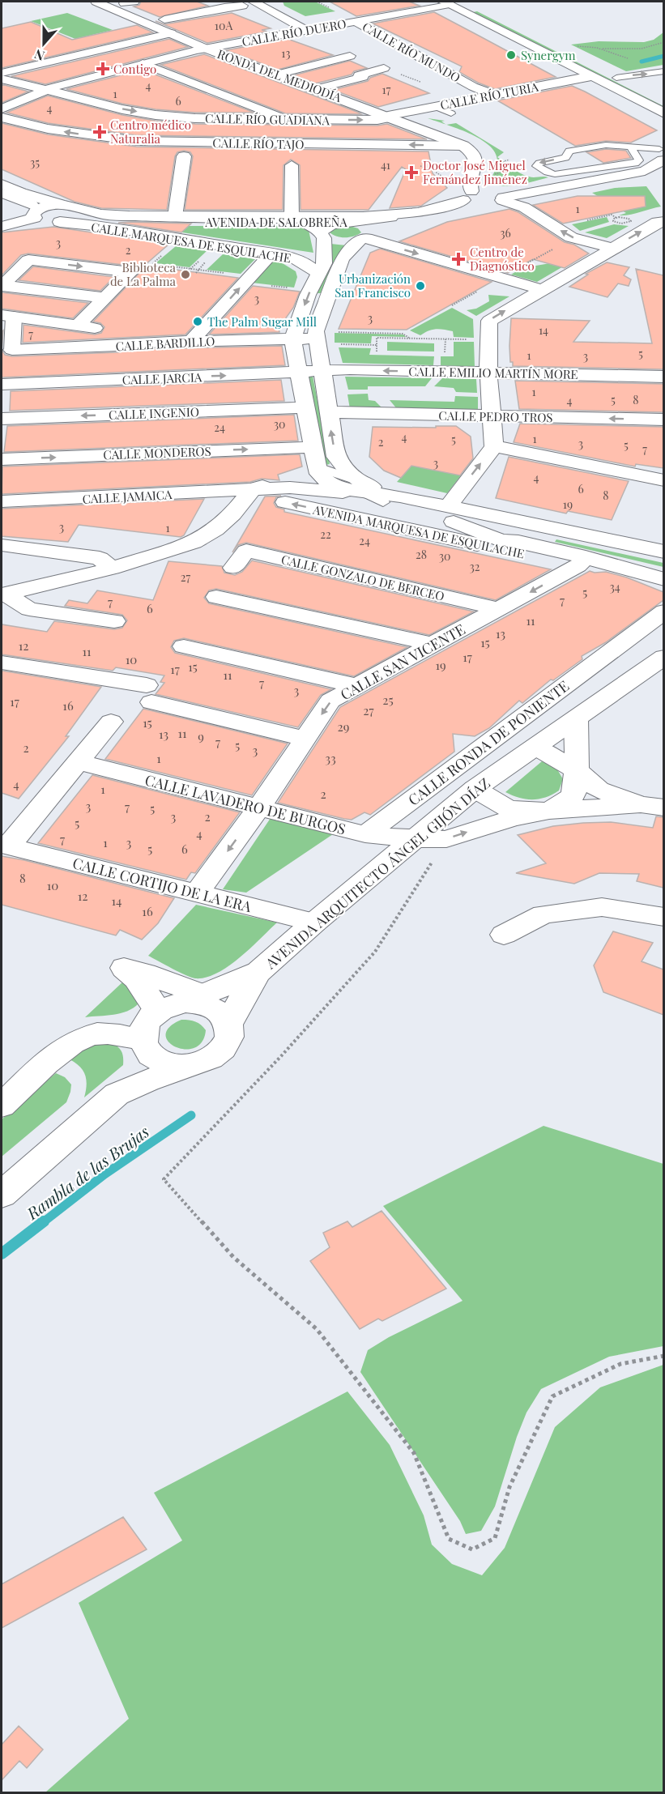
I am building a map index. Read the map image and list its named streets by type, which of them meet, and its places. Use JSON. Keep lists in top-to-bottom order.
{
  "streets": {
    "street": [
      "CALLE RÍO DUERO",
      "CALLE RÍO MUNDO",
      "RONDA DEL MEDIODÍA",
      "CALLE RÍO TURIA",
      "CALLE RÍO GUADIANA",
      "CALLE RÍO TAJO",
      "AVENIDA DE SALOBREÑA",
      "CALLE MARQUESA DE ESQUILACHE",
      "CALLE BARDILLO",
      "CALLE EMILIO MARTÍN MORE",
      "CALLE JARCIA",
      "CALLE INGENIO",
      "CALLE PEDRO TROS",
      "CALLE MONDEROS",
      "CALLE JAMAICA",
      "AVENIDA MARQUESA DE ESQUILACHE",
      "CALLE GONZALO DE BERCEO",
      "CALLE SAN VICENTE",
      "CALLE RONDA DE PONIENTE",
      "CALLE LAVADERO DE BURGOS",
      "AVENIDA ARQUITECTO ÁNGEL GIJÓN DÍAZ",
      "CALLE CORTIJO DE LA ERA"
    ]
  },
  "crossings": [
    ["CALLE RÍO DUERO", "CALLE RÍO MUNDO"],
    ["CALLE RÍO DUERO", "RONDA DEL MEDIODÍA"],
    ["CALLE RÍO DUERO", "CALLE RÍO GUADIANA"],
    ["CALLE RÍO MUNDO", "CALLE RÍO TURIA"],
    ["RONDA DEL MEDIODÍA", "CALLE RÍO TURIA"],
    ["RONDA DEL MEDIODÍA", "CALLE RÍO GUADIANA"],
    ["RONDA DEL MEDIODÍA", "CALLE RÍO TAJO"],
    ["CALLE RÍO TURIA", "CALLE RÍO GUADIANA"],
    ["AVENIDA DE SALOBREÑA", "CALLE MARQUESA DE ESQUILACHE"],
    ["CALLE EMILIO MARTÍN MORE", "CALLE JARCIA"],
    ["CALLE JAMAICA", "AVENIDA MARQUESA DE ESQUILACHE"],
    ["AVENIDA MARQUESA DE ESQUILACHE", "CALLE SAN VICENTE"],
    ["CALLE GONZALO DE BERCEO", "CALLE SAN VICENTE"],
    ["CALLE SAN VICENTE", "CALLE LAVADERO DE BURGOS"],
    ["CALLE SAN VICENTE", "CALLE CORTIJO DE LA ERA"],
    ["CALLE RONDA DE PONIENTE", "CALLE LAVADERO DE BURGOS"],
    ["CALLE LAVADERO DE BURGOS", "AVENIDA ARQUITECTO ÁNGEL GIJÓN DÍAZ"],
    ["AVENIDA ARQUITECTO ÁNGEL GIJÓN DÍAZ", "CALLE CORTIJO DE LA ERA"]
  ],
  "water": ["Rambla de las Brujas"],
  "places": {
    "other": [
      "Synergym",
      "Biblioteca de La Palma",
      "Urbanización San Francisco",
      "The Palm Sugar Mill"
    ],
    "health": [
      "Contigo",
      "Centro médico Naturalia",
      "Doctor José Miguel Fernández Jiménez",
      "Centro de Diagnóstico"
    ]
  },
  "house_numbers": [
    "10A",
    "13",
    "4",
    "17",
    "1",
    "6",
    "4",
    "35",
    "41",
    "1",
    "36",
    "3",
    "2",
    "3",
    "3",
    "14",
    "7",
    "5",
    "1",
    "3",
    "1",
    "5",
    "8",
    "4",
    "30",
    "24",
    "4",
    "1",
    "5",
    "2",
    "3",
    "5",
    "7",
    "3",
    "4",
    "6",
    "8",
    "19",
    "3",
    "1",
    "22",
    "24",
    "28",
    "30",
    "32",
    "27",
    "34",
    "5",
    "7",
    "7",
    "6",
    "11",
    "13",
    "15",
    "12",
    "11",
    "17",
    "10",
    "19",
    "15",
    "17",
    "11",
    "7",
    "3",
    "25",
    "17",
    "16",
    "27",
    "15",
    "29",
    "11",
    "13",
    "9",
    "7",
    "5",
    "2",
    "3",
    "1",
    "33",
    "4",
    "1",
    "2",
    "3",
    "7",
    "5",
    "3",
    "2",
    "5",
    "4",
    "7",
    "1",
    "3",
    "5",
    "6",
    "8",
    "10",
    "12",
    "14",
    "16"
  ],
  "north": "bottom"
}
